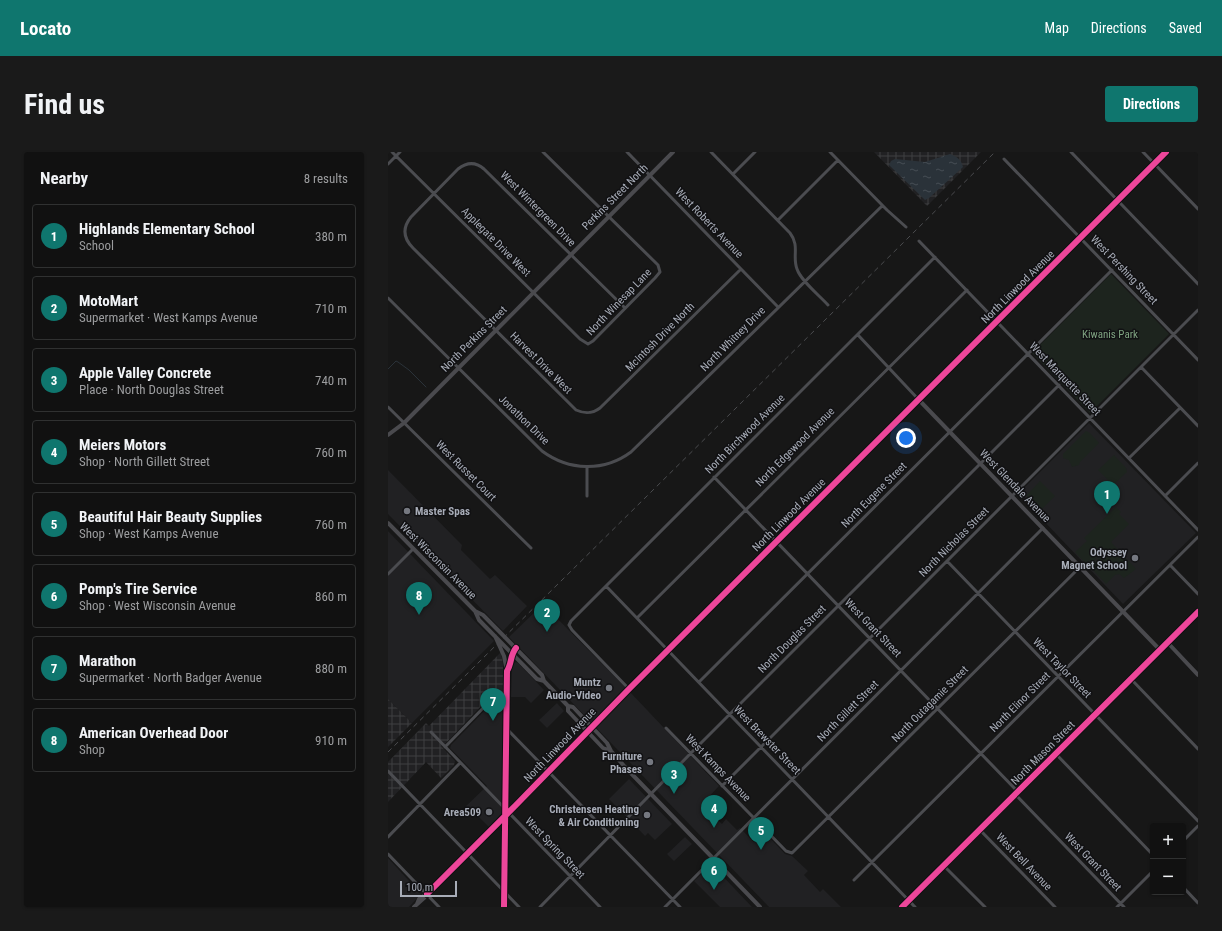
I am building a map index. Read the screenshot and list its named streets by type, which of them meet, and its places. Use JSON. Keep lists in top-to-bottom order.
{
  "streets": {
    "street": [
      "Perkins Street North",
      "West Wintergreen Drive",
      "West Roberts Avenue",
      "Applegate Drive West",
      "West Pershing Street",
      "North Linwood Avenue",
      "North Winesap Lane",
      "McIntosh Drive North",
      "North Perkins Street",
      "North Whitney Drive",
      "Harvest Drive West",
      "West Marquette Street",
      "Jonathon Drive",
      "North Birchwood Avenue",
      "North Edgewood Avenue",
      "West Russet Court",
      "West Glendale Avenue",
      "North Eugene Street",
      "North Nicholas Street",
      "West Wisconsin Avenue",
      "West Grant Street",
      "North Douglas Street",
      "West Taylor Street",
      "North Elinor Street",
      "North Outagamie Street",
      "North Gillett Street",
      "West Brewster Street",
      "North Mason Street",
      "West Kamps Avenue",
      "West Spring Street",
      "West Bell Avenue"
    ]
  },
  "crossings": [
    ["Perkins Street North", "West Wintergreen Drive"],
    ["Perkins Street North", "West Roberts Avenue"],
    ["Perkins Street North", "North Winesap Lane"],
    ["Perkins Street North", "North Perkins Street"],
    ["West Wintergreen Drive", "Applegate Drive West"],
    ["West Wintergreen Drive", "North Winesap Lane"],
    ["West Wintergreen Drive", "North Perkins Street"],
    ["West Wintergreen Drive", "Harvest Drive West"],
    ["West Roberts Avenue", "McIntosh Drive North"],
    ["West Roberts Avenue", "North Whitney Drive"],
    ["Applegate Drive West", "North Winesap Lane"],
    ["Applegate Drive West", "North Perkins Street"],
    ["West Pershing Street", "North Linwood Avenue"],
    ["West Pershing Street", "North Eugene Street"],
    ["West Pershing Street", "North Nicholas Street"],
    ["North Linwood Avenue", "West Marquette Street"],
    ["North Linwood Avenue", "North Birchwood Avenue"],
    ["North Linwood Avenue", "West Glendale Avenue"],
    ["North Linwood Avenue", "West Wisconsin Avenue"],
    ["North Linwood Avenue", "West Grant Street"],
    ["North Linwood Avenue", "West Brewster Street"],
    ["North Linwood Avenue", "West Spring Street"],
    ["McIntosh Drive North", "Harvest Drive West"],
    ["North Perkins Street", "Harvest Drive West"],
    ["North Perkins Street", "Jonathon Drive"],
    ["North Perkins Street", "West Russet Court"],
    ["North Whitney Drive", "Jonathon Drive"],
    ["West Marquette Street", "North Birchwood Avenue"],
    ["West Marquette Street", "North Edgewood Avenue"],
    ["West Marquette Street", "North Eugene Street"],
    ["West Marquette Street", "North Nicholas Street"],
    ["West Marquette Street", "North Douglas Street"],
    ["North Birchwood Avenue", "West Glendale Avenue"],
    ["North Birchwood Avenue", "West Grant Street"],
    ["North Birchwood Avenue", "West Brewster Street"],
    ["North Edgewood Avenue", "West Glendale Avenue"],
    ["North Edgewood Avenue", "West Grant Street"],
    ["North Edgewood Avenue", "West Brewster Street"],
    ["West Glendale Avenue", "North Eugene Street"],
    ["West Glendale Avenue", "North Nicholas Street"],
    ["West Glendale Avenue", "North Douglas Street"],
    ["West Glendale Avenue", "North Elinor Street"],
    ["West Glendale Avenue", "North Outagamie Street"],
    ["West Glendale Avenue", "North Gillett Street"],
    ["West Glendale Avenue", "North Mason Street"],
    ["North Eugene Street", "West Grant Street"],
    ["North Eugene Street", "West Brewster Street"],
    ["North Nicholas Street", "West Grant Street"],
    ["North Nicholas Street", "West Taylor Street"],
    ["North Nicholas Street", "West Brewster Street"],
    ["North Nicholas Street", "West Kamps Avenue"],
    ["West Wisconsin Avenue", "North Douglas Street"],
    ["West Wisconsin Avenue", "North Gillett Street"],
    ["West Grant Street", "North Douglas Street"],
    ["West Grant Street", "North Elinor Street"],
    ["West Grant Street", "North Outagamie Street"],
    ["West Grant Street", "North Gillett Street"],
    ["West Grant Street", "North Mason Street"],
    ["North Douglas Street", "West Brewster Street"],
    ["North Douglas Street", "West Kamps Avenue"],
    ["North Douglas Street", "West Spring Street"],
    ["West Taylor Street", "North Elinor Street"],
    ["West Taylor Street", "North Outagamie Street"],
    ["West Taylor Street", "North Gillett Street"],
    ["West Taylor Street", "North Mason Street"],
    ["North Elinor Street", "West Brewster Street"],
    ["North Outagamie Street", "West Brewster Street"],
    ["North Outagamie Street", "West Kamps Avenue"],
    ["North Gillett Street", "West Brewster Street"],
    ["North Gillett Street", "West Kamps Avenue"],
    ["West Brewster Street", "North Mason Street"],
    ["North Mason Street", "West Bell Avenue"]
  ],
  "parks": ["Kiwanis Park"],
  "places": [
    "Master Spas",
    "Odyssey Magnet School",
    "Muntz Audio-Video",
    "Furniture Phases",
    "Area509",
    "Christensen Heating & Air Conditioning"
  ],
  "scale_bar": "100 m",
  "page": {
    "header": "Locato",
    "nav": ["Map", "Directions", "Saved"],
    "buttons": "Directions",
    "title": "Find us",
    "heading": ["Nearby", "8 results"],
    "list": [
      {
        "mark": "1",
        "name": "Highlands Elementary School",
        "note": "School",
        "value": "380 m"
      },
      {
        "mark": "2",
        "name": "MotoMart",
        "note": "Supermarket · West Kamps Avenue",
        "value": "710 m"
      },
      {
        "mark": "3",
        "name": "Apple Valley Concrete",
        "note": "Place · North Douglas Street",
        "value": "740 m"
      },
      {
        "mark": "4",
        "name": "Meiers Motors",
        "note": "Shop · North Gillett Street",
        "value": "760 m"
      },
      {
        "mark": "5",
        "name": "Beautiful Hair Beauty Supplies",
        "note": "Shop · West Kamps Avenue",
        "value": "760 m"
      },
      {
        "mark": "6",
        "name": "Pomp's Tire Service",
        "note": "Shop · West Wisconsin Avenue",
        "value": "860 m"
      },
      {
        "mark": "7",
        "name": "Marathon",
        "note": "Supermarket · North Badger Avenue",
        "value": "880 m"
      },
      {
        "mark": "8",
        "name": "American Overhead Door",
        "note": "Shop",
        "value": "910 m"
      }
    ],
    "pins": [
      "1",
      "8",
      "2",
      "7",
      "3",
      "4",
      "5",
      "6"
    ],
    "map_buttons": ["+", "−"],
    "scale": "100 m"
  }
}
